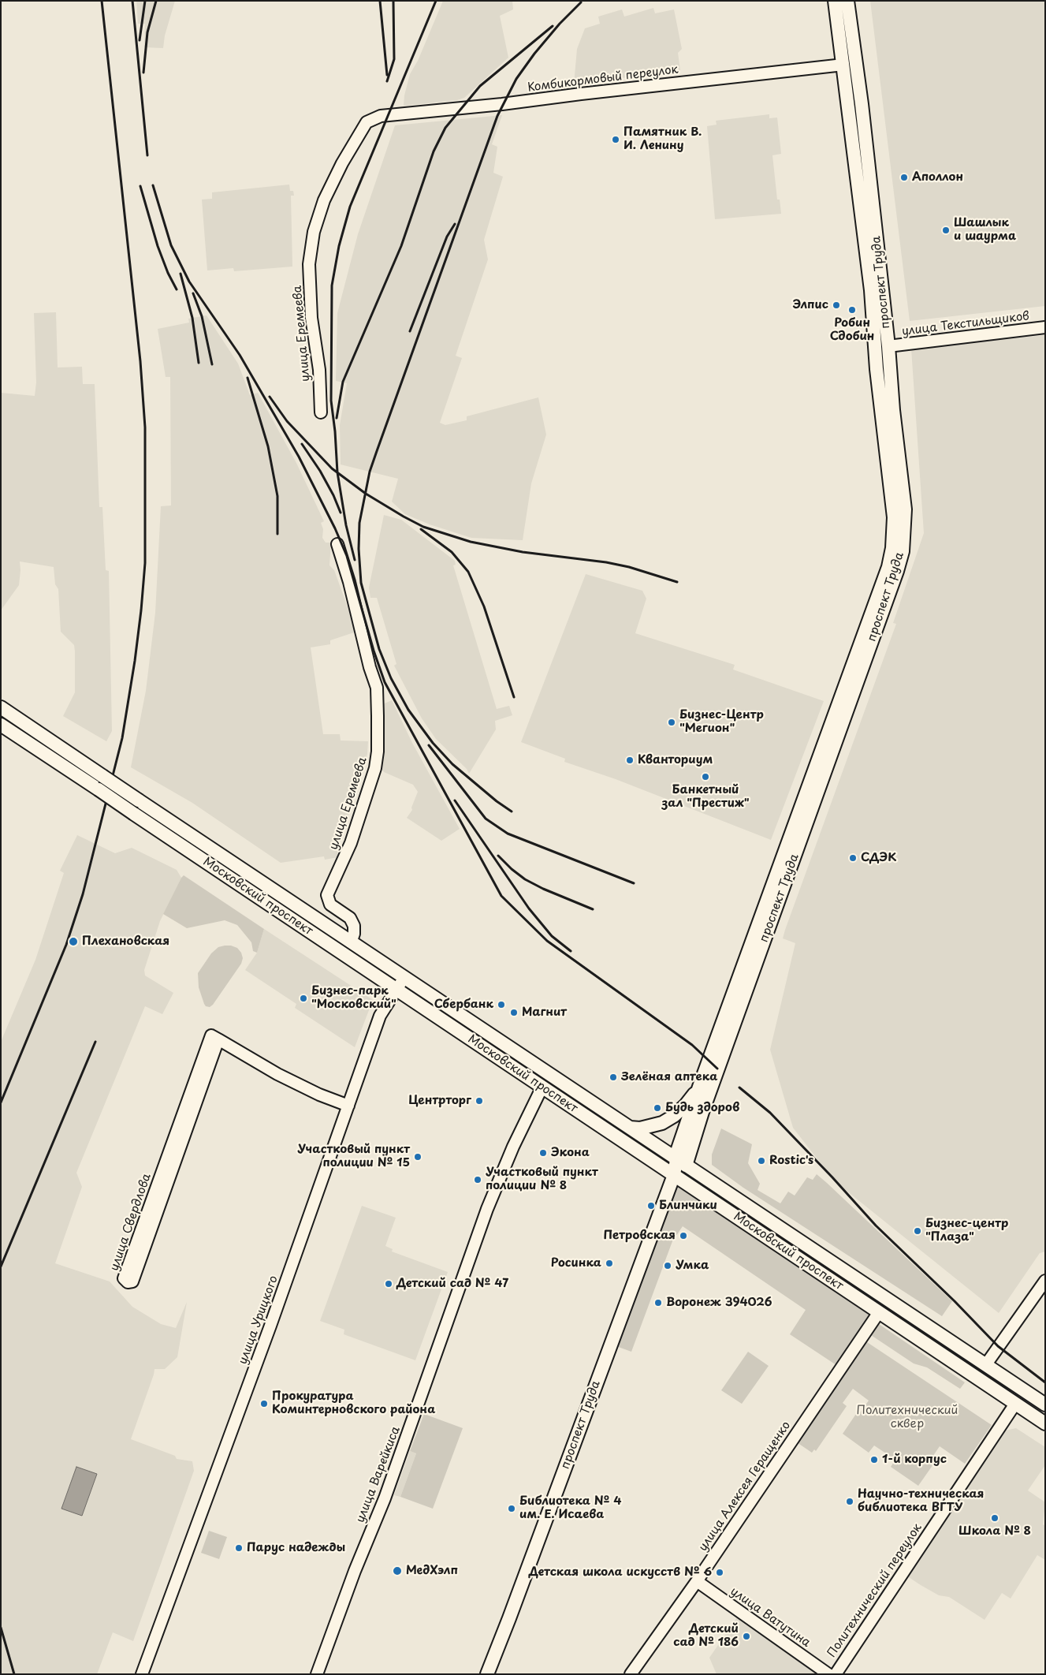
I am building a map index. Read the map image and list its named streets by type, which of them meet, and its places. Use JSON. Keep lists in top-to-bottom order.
{
  "streets": {
    "main road": ["проспект Труда", "Московский проспект"],
    "street": [
      "Комбикормовый переулок",
      "улица Текстильщиков",
      "улица Еремеева",
      "улица Свердлова",
      "улица Урицкого",
      "улица Варейкиса",
      "улица Алексея Геращенко",
      "Политехнический переулок",
      "улица Ватутина"
    ]
  },
  "crossings": [
    ["Комбикормовый переулок", "проспект Труда"],
    ["Комбикормовый переулок", "улица Еремеева"],
    ["проспект Труда", "улица Текстильщиков"],
    ["проспект Труда", "Московский проспект"],
    ["улица Еремеева", "Московский проспект"],
    ["Московский проспект", "улица Урицкого"],
    ["Московский проспект", "улица Варейкиса"],
    ["Московский проспект", "улица Алексея Геращенко"],
    ["Московский проспект", "Политехнический переулок"],
    ["улица Алексея Геращенко", "улица Ватутина"]
  ],
  "parks": ["Политехнический сквер"],
  "places": [
    "Памятник В. И. Ленину",
    "Аполлон",
    "Шашлык и шаурма",
    "Элпис",
    "Робин Сдобин",
    "Бизнес-Центр \"Мегион\"",
    "Кванториум",
    "Банкетный зал \"Престиж\"",
    "СДЭК",
    "Плехановская",
    "Бизнес-парк \"Московский\"",
    "Сбербанк",
    "Магнит",
    "Зелёная аптека",
    "Центрторг",
    "Будь здоров",
    "Экона",
    "Участковый пункт полиции № 15",
    "Rostic's",
    "Участковый пункт полиции № 8",
    "Блинчики",
    "Бизнес-центр \"Плаза\"",
    "Петровская",
    "Росинка",
    "Умка",
    "Детский сад № 47",
    "Воронеж 394026",
    "Прокуратура Коминтерновского района",
    "1-й корпус",
    "Научно-техническая библиотека ВГТУ",
    "Библиотека № 4 им. Е. Исаева",
    "Школа № 8",
    "Парус надежды",
    "МедХэлп",
    "Детская школа искусств № 6",
    "Детский сад № 186"
  ]
}
